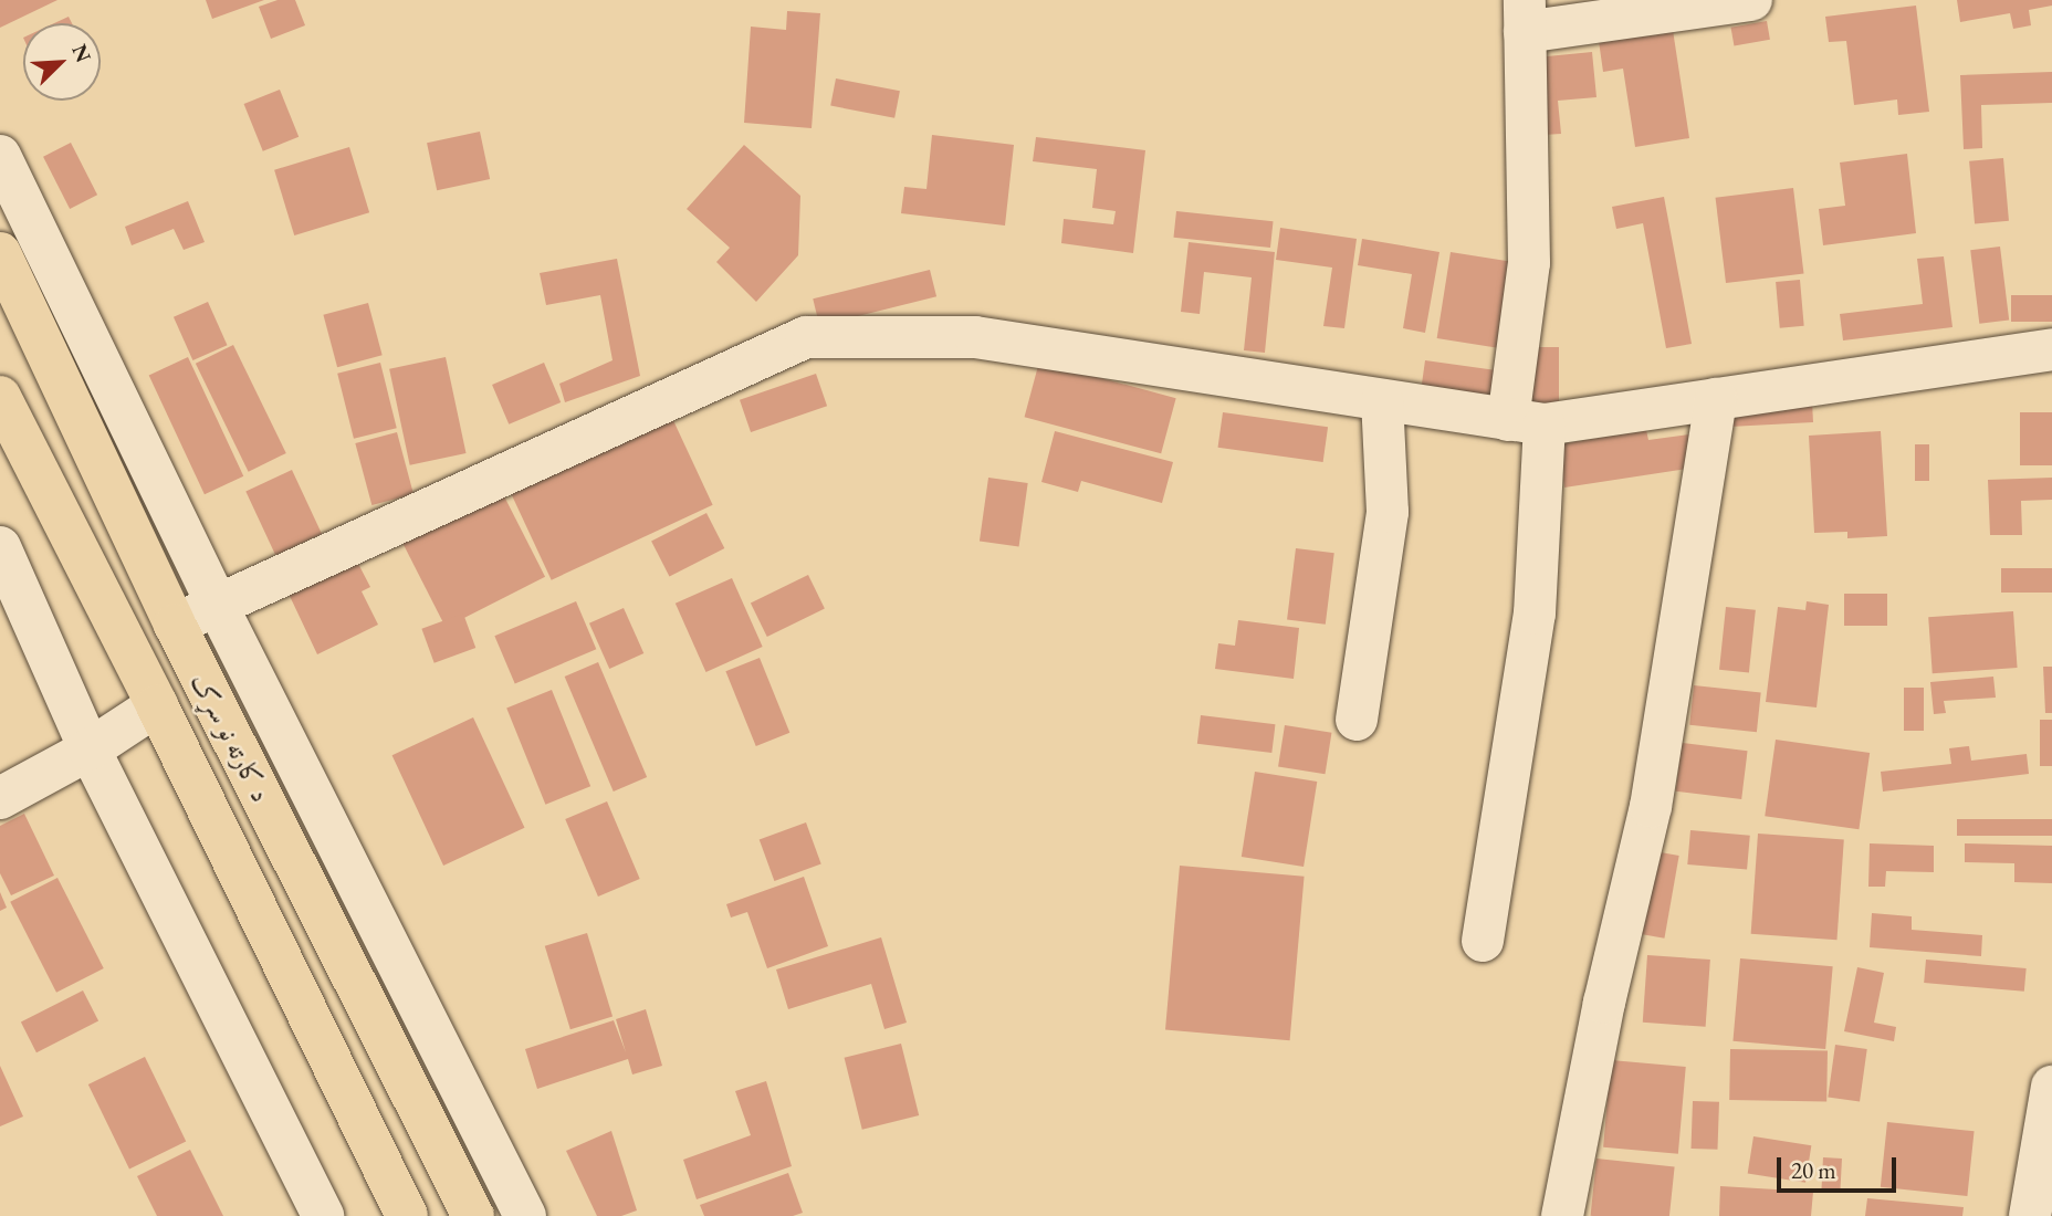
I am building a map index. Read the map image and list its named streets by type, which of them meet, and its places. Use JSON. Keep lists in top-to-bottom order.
{
  "streets": {
    "highway": ["د کارته نو سړک"]
  },
  "scale_bar": "20 m",
  "north": "top right"
}
